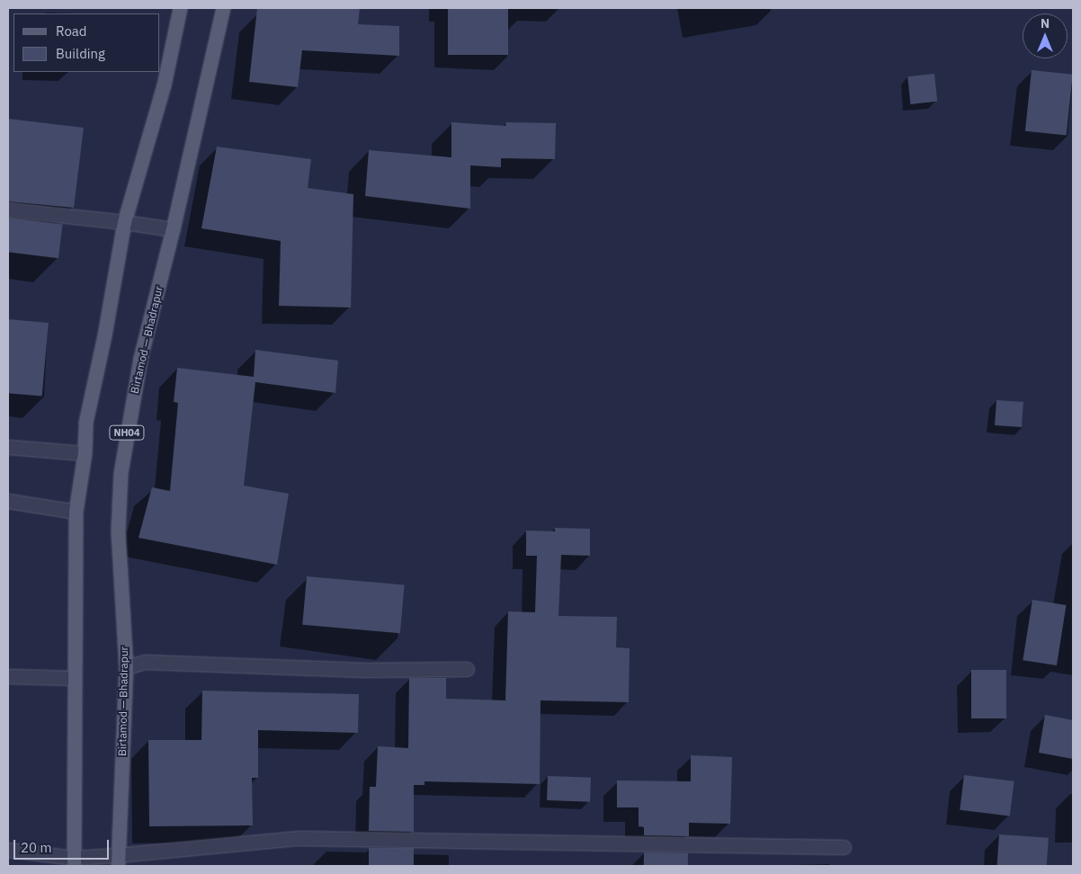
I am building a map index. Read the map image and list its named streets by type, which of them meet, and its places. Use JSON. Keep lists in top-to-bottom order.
{
  "streets": {
    "main road": ["Birtamod — Bhadrapur", "NH04"]
  },
  "legend": ["Road", "Building"],
  "scale_bar": "20 m",
  "north": "top"
}
